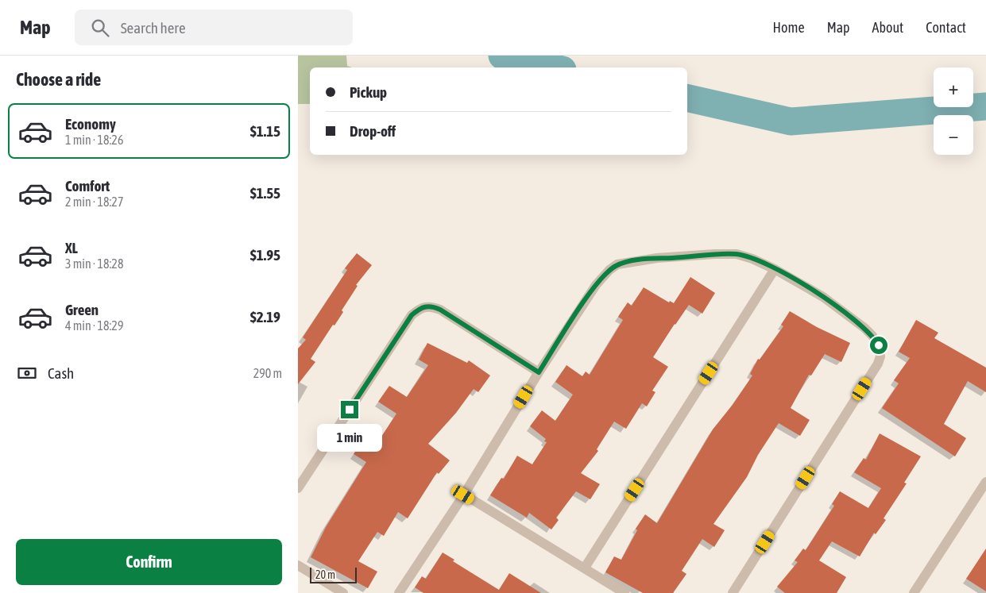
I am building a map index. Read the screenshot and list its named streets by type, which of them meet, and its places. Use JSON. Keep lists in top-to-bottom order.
{
  "scale_bar": "20 m",
  "page": {
    "header": "Map",
    "search": "Search here",
    "nav": [
      "Home",
      "Map",
      "About",
      "Contact"
    ],
    "heading": "Choose a ride",
    "map_buttons": ["+", "−"],
    "banner": ["Pickup", "Drop-off"],
    "list": [
      {
        "name": "Economy",
        "note": "1 min · 18:26",
        "value": "$1.15"
      },
      {
        "name": "Comfort",
        "note": "2 min · 18:27",
        "value": "$1.55"
      },
      {
        "name": "XL",
        "note": "3 min · 18:28",
        "value": "$1.95"
      },
      {
        "name": "Green",
        "note": "4 min · 18:29",
        "value": "$2.19"
      }
    ],
    "pay": ["Cash", "290 m"],
    "bubble": "1 min",
    "buttons": "Confirm",
    "scale": "20 m"
  }
}
